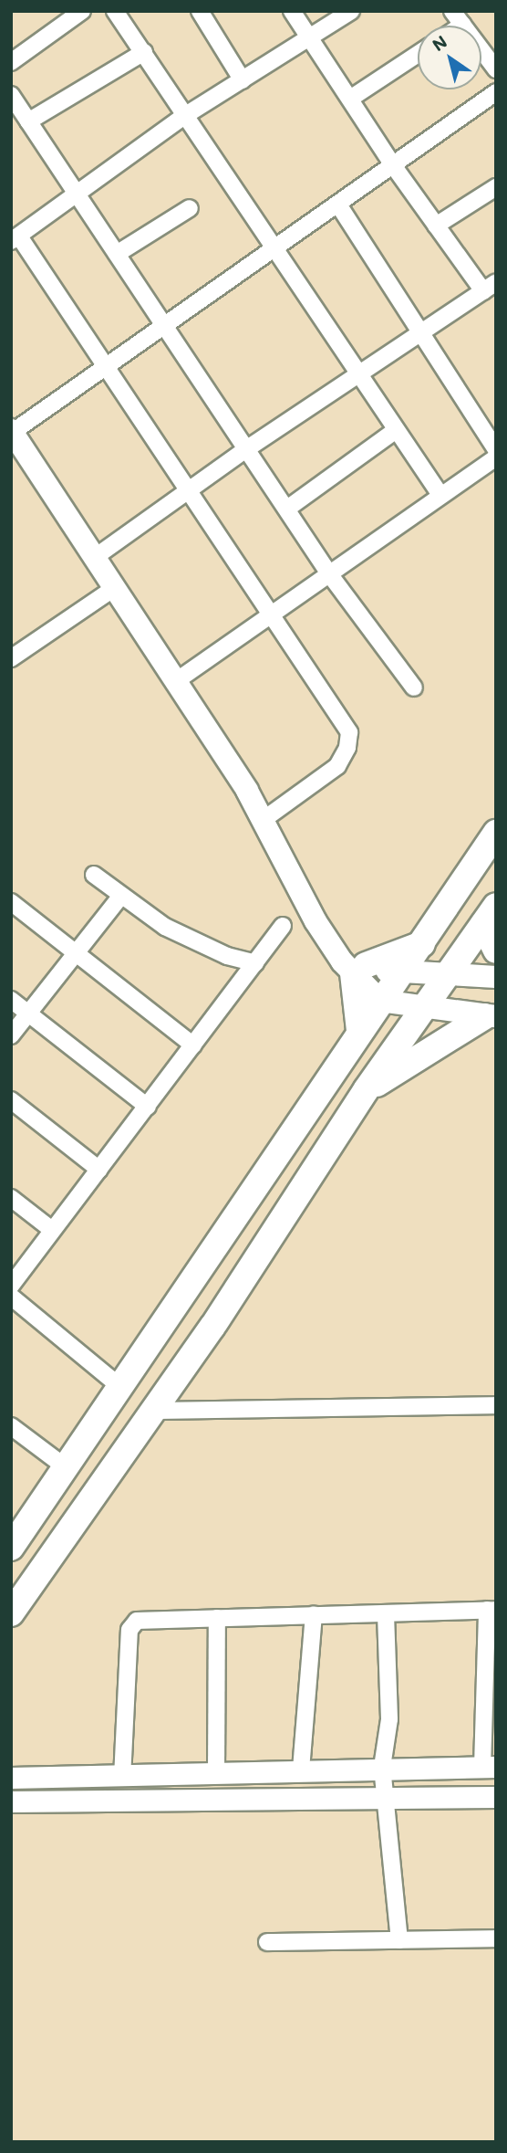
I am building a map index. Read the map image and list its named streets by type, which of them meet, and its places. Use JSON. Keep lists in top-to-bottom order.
{
  "north": "top left"
}
